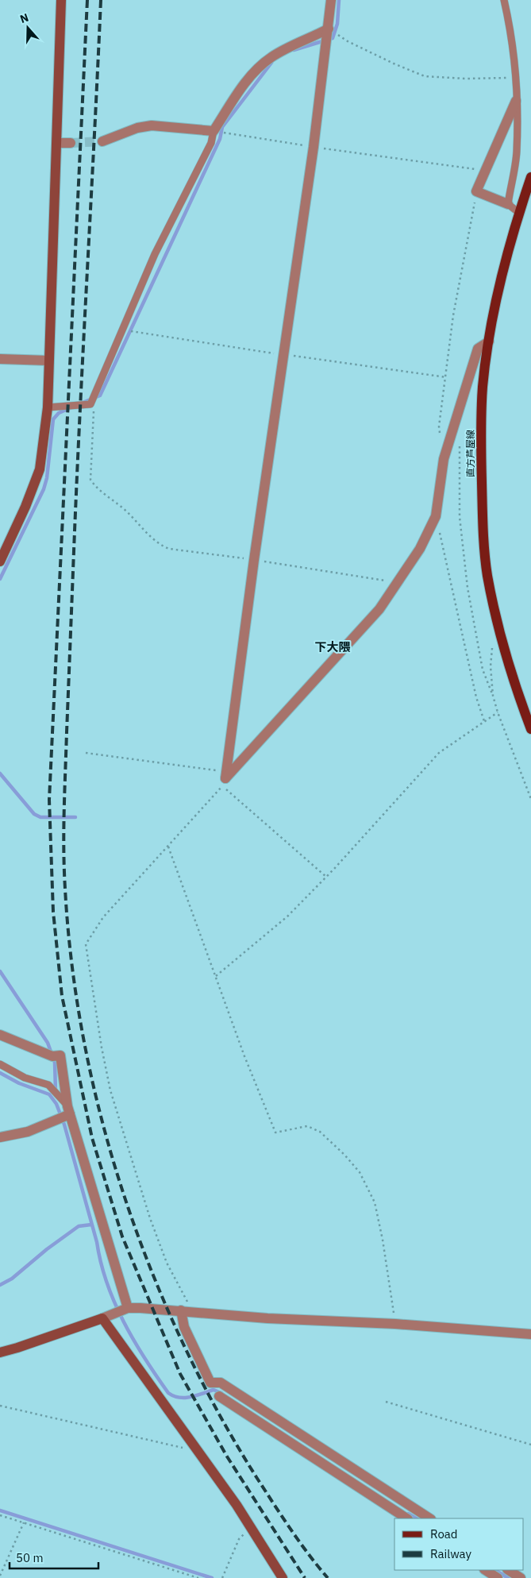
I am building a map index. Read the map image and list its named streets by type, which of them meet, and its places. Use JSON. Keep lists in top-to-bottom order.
{
  "streets": {
    "main road": ["直方芦屋線"]
  },
  "districts": ["下大隈"],
  "legend": ["Road", "Railway"],
  "scale_bar": "50 m",
  "north": "top"
}
